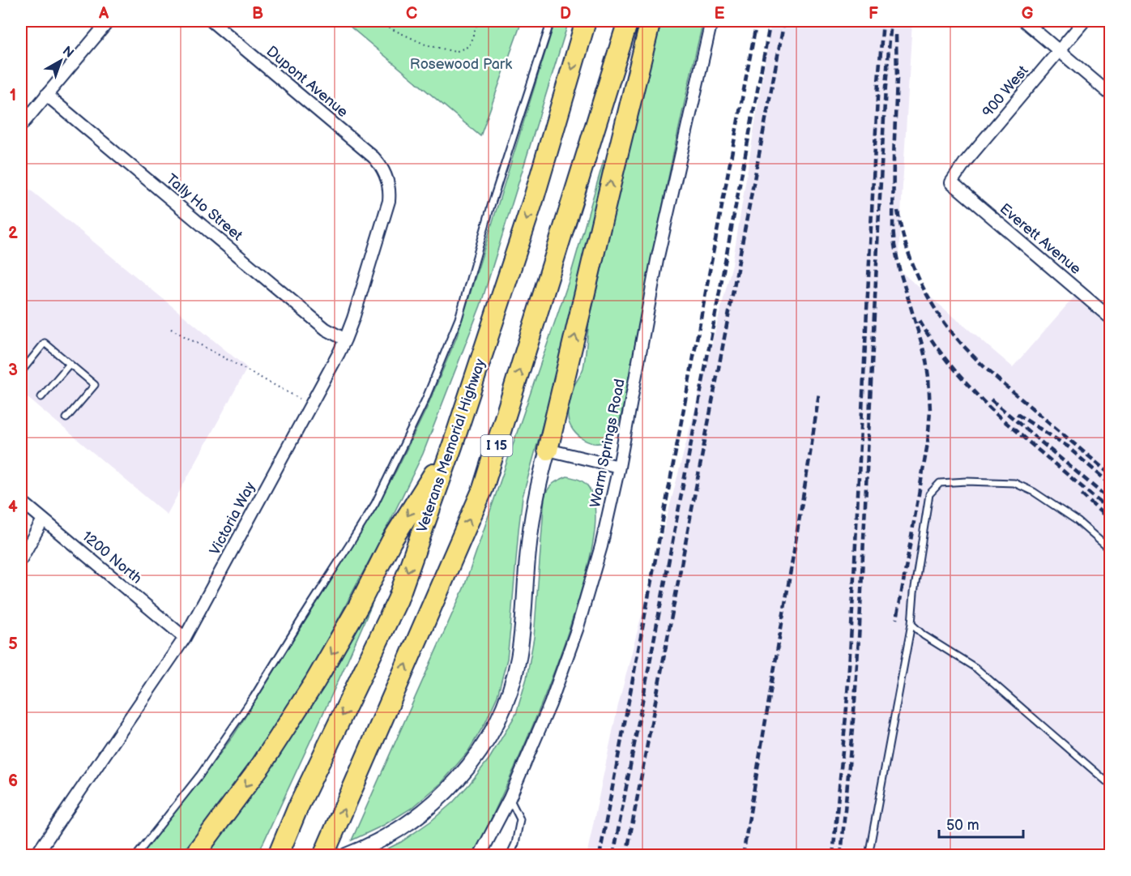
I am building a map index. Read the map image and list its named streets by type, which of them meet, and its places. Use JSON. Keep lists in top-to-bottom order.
{
  "streets": {
    "highway": ["Veterans Memorial Highway", "I 15"],
    "street": [
      "Dupont Avenue",
      "900 West",
      "Tally Ho Street",
      "Everett Avenue",
      "Warm Springs Road",
      "Victoria Way",
      "1200 North"
    ]
  },
  "crossings": [
    ["Dupont Avenue", "Victoria Way"],
    ["900 West", "Everett Avenue"],
    ["Tally Ho Street", "Victoria Way"],
    ["Victoria Way", "1200 North"]
  ],
  "parks": ["Rosewood Park"],
  "scale_bar": "50 m",
  "north": "top right",
  "grid": {
    "columns": [
      "A",
      "B",
      "C",
      "D",
      "E",
      "F",
      "G"
    ],
    "rows": [
      "1",
      "2",
      "3",
      "4",
      "5",
      "6"
    ]
  }
}
